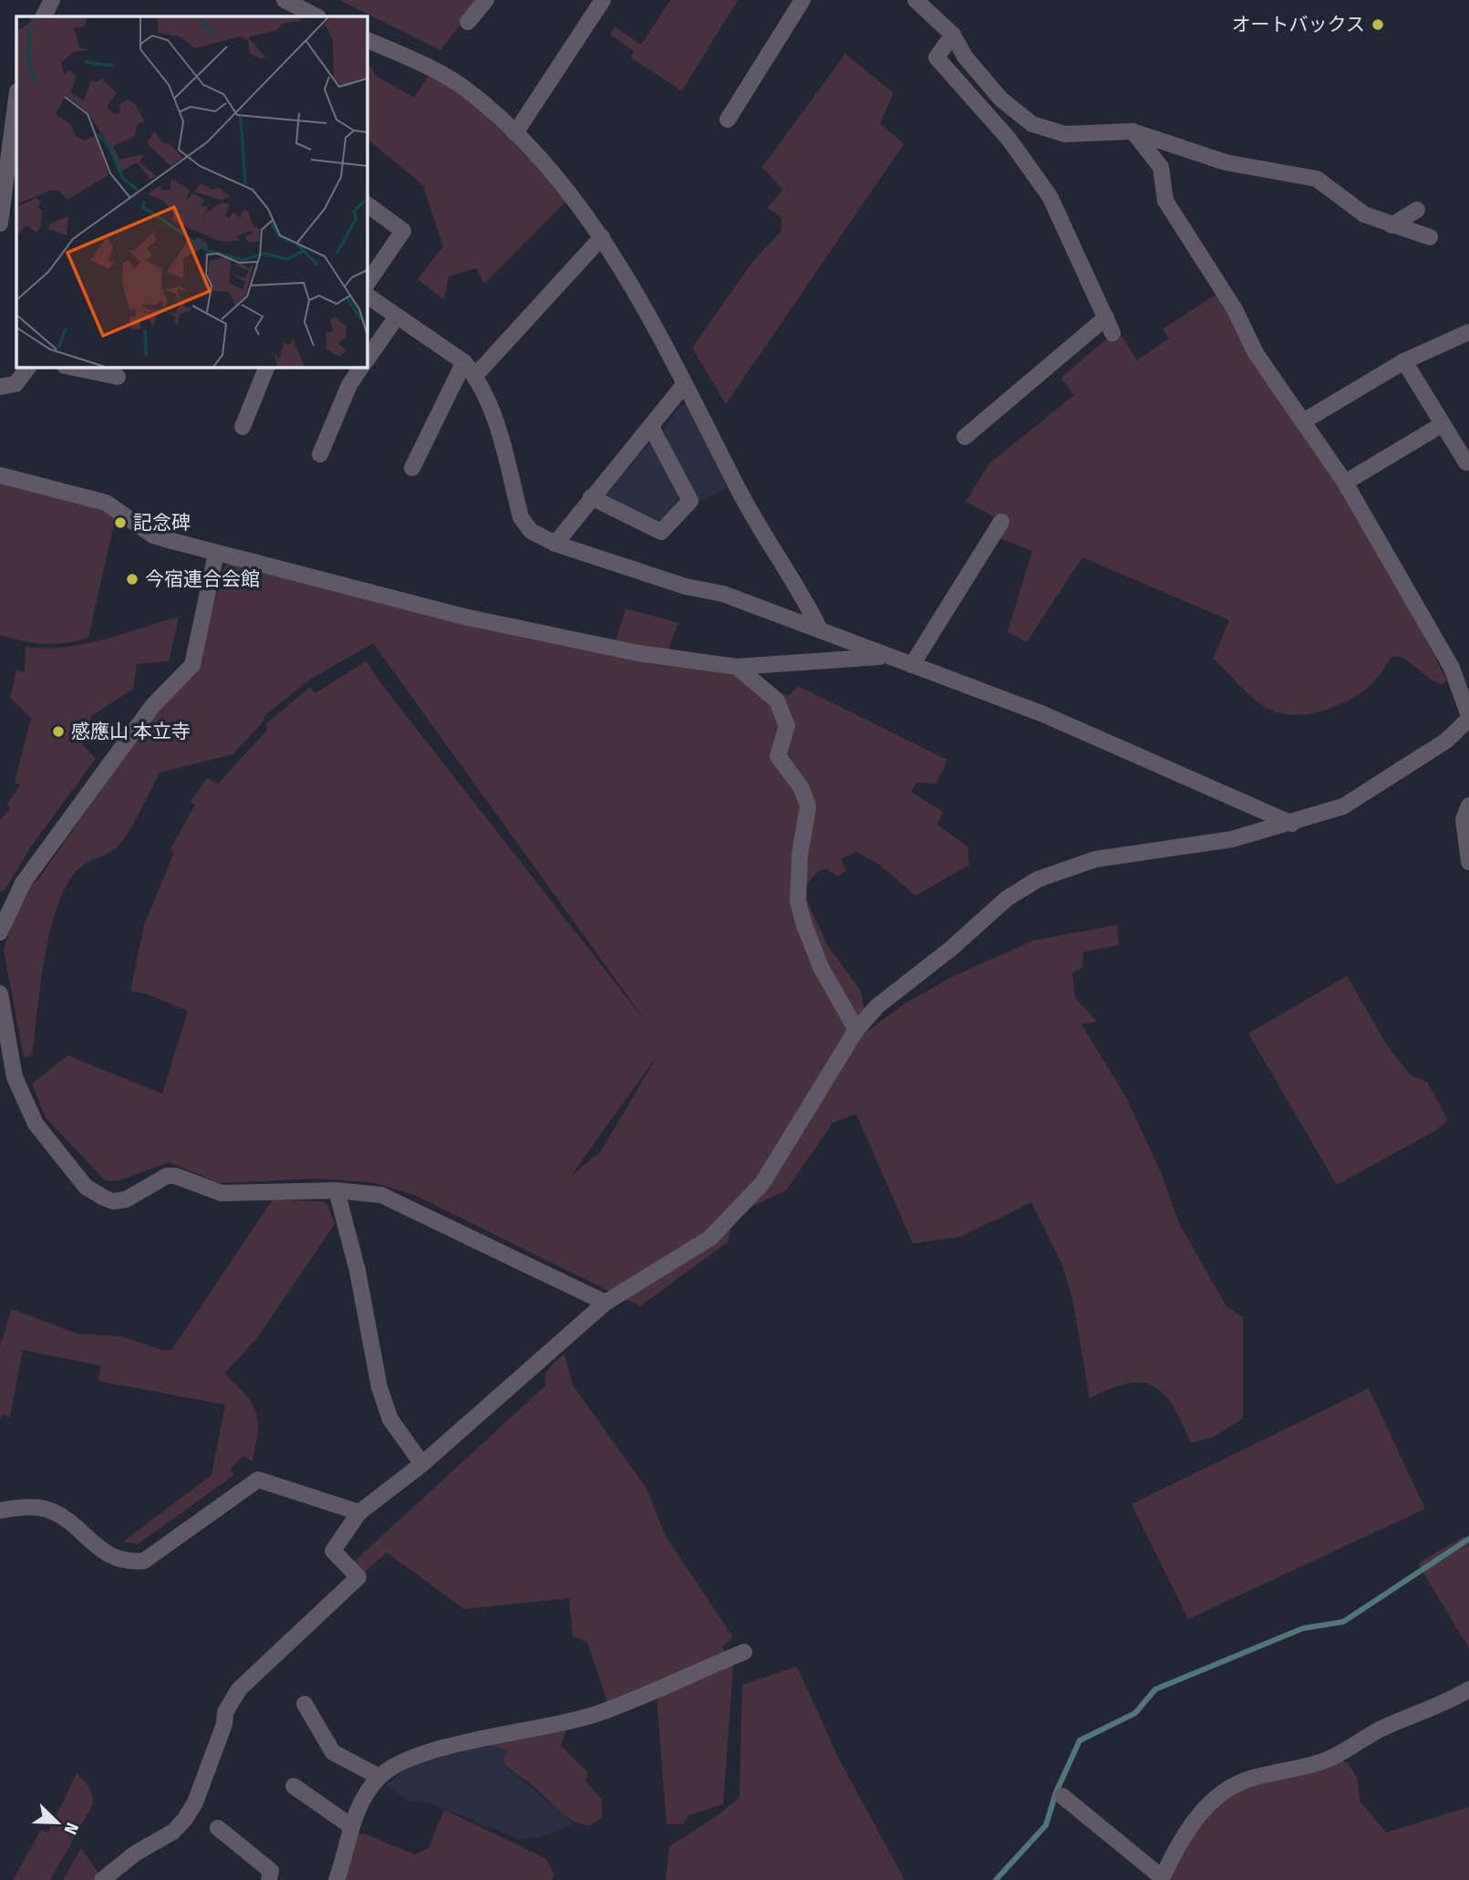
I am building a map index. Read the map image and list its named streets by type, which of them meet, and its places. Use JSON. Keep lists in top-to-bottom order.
{
  "places": [
    "オートバックス",
    "記念碑",
    "今宿連合会館",
    "感應山 本立寺"
  ],
  "north": "bottom right"
}
